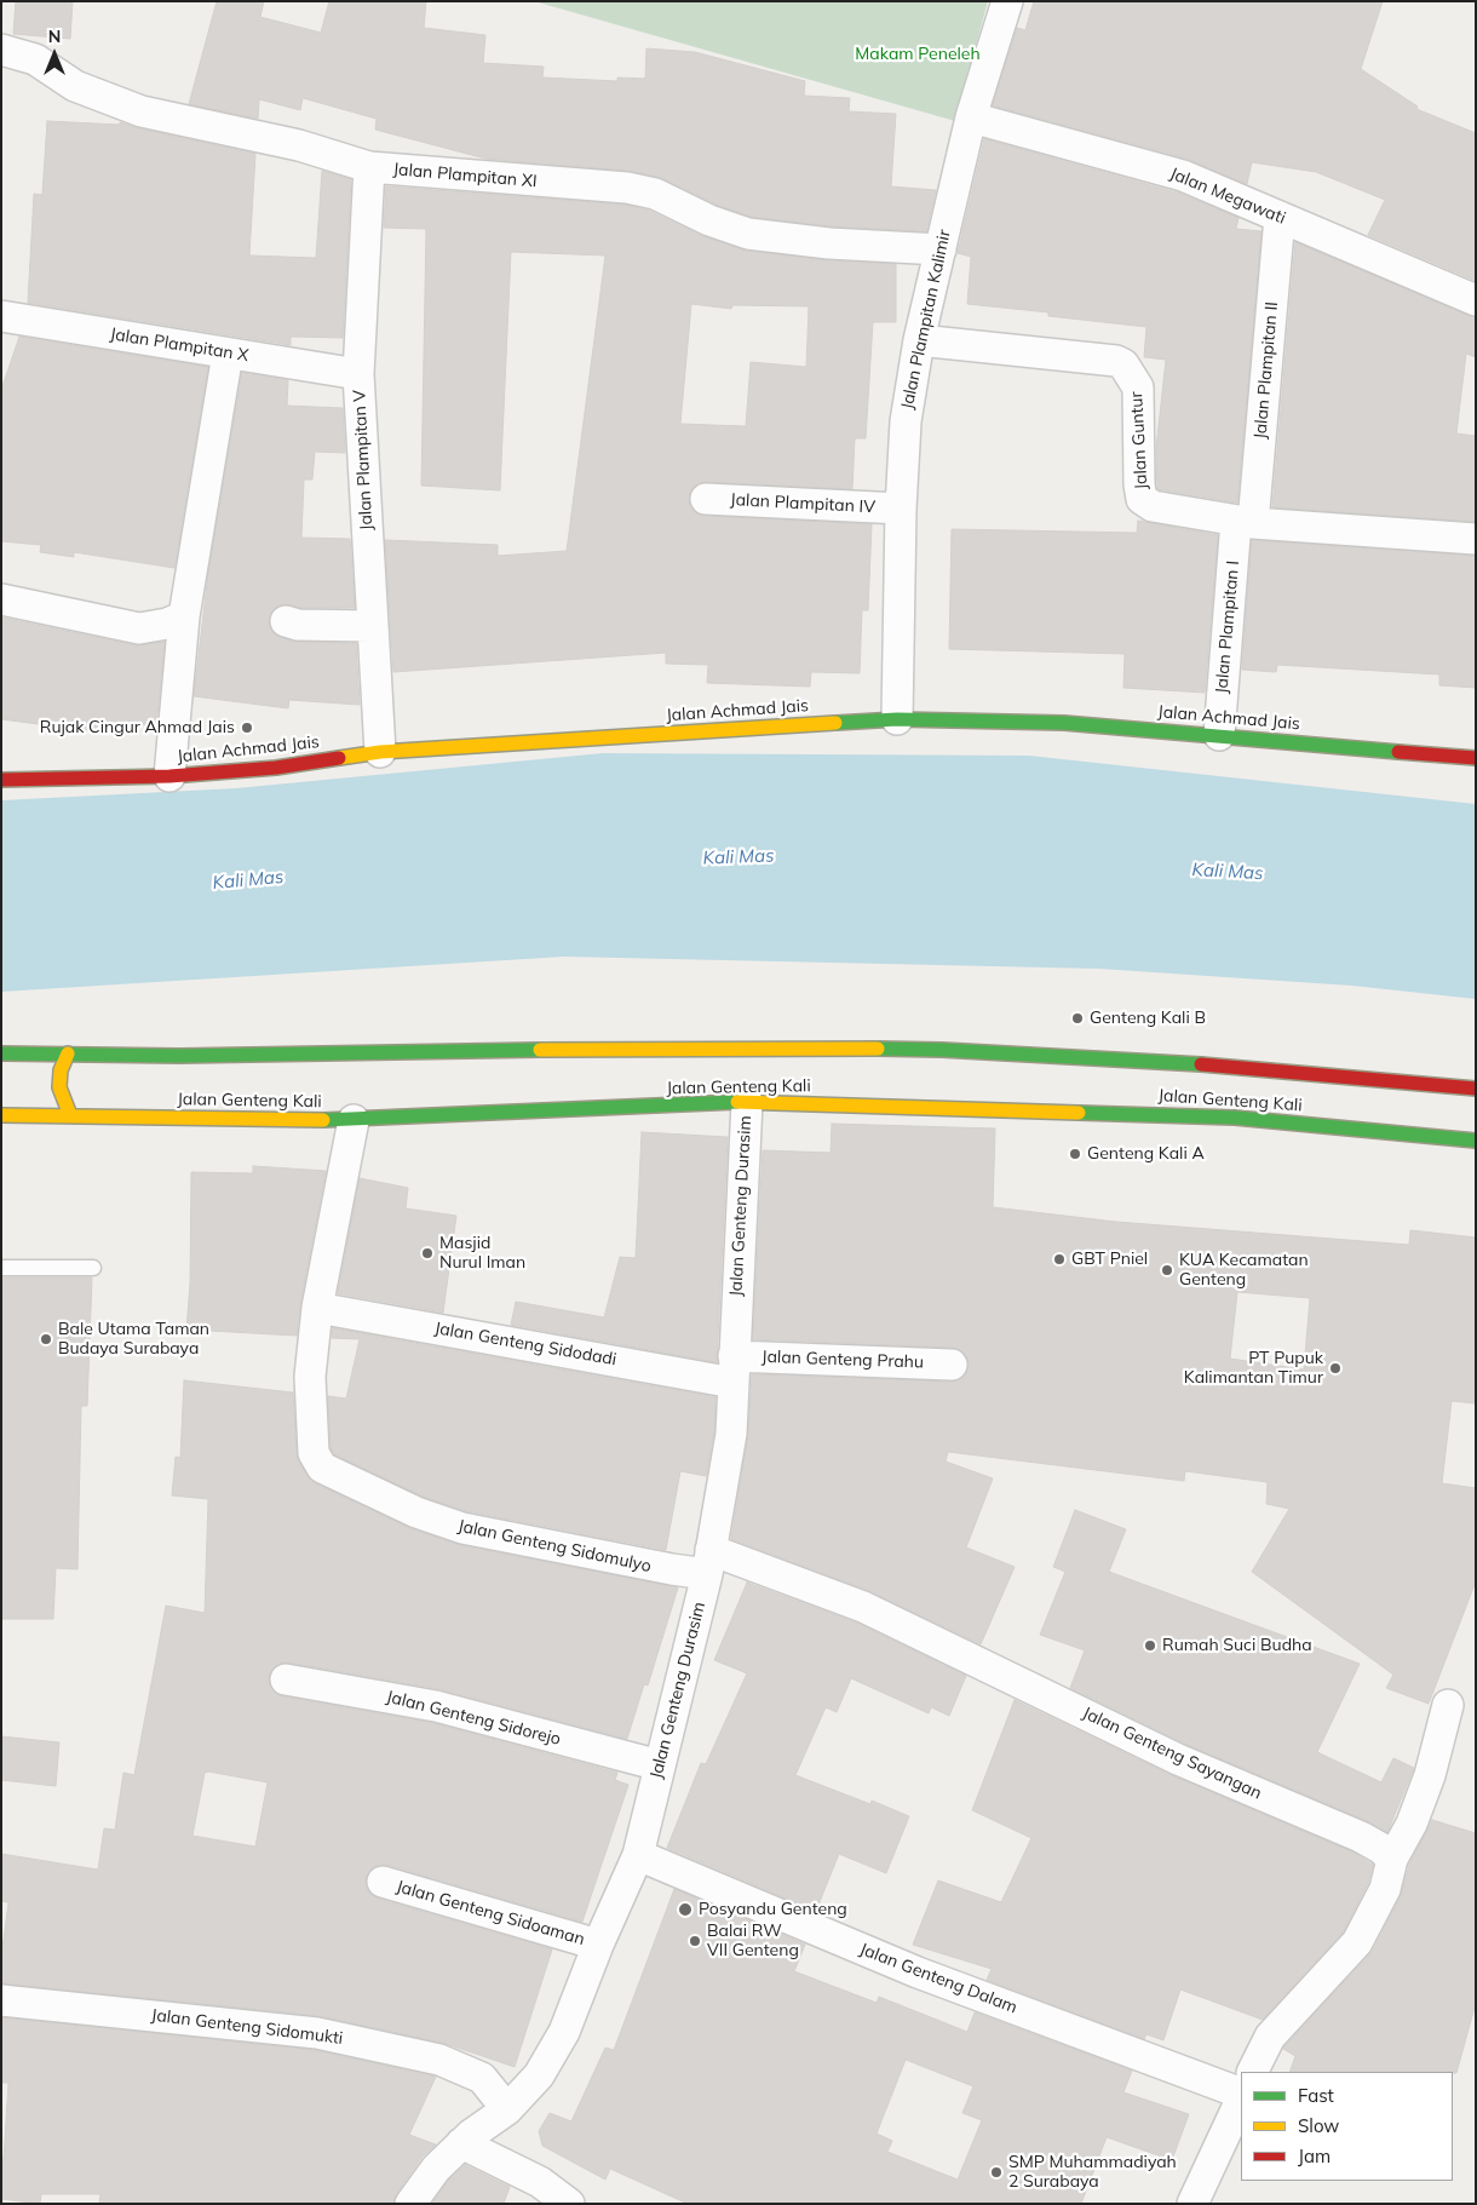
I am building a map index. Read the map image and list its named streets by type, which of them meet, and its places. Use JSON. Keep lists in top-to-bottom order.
{
  "streets": {
    "main road": ["Jalan Achmad Jais", "Jalan Genteng Kali"],
    "street": [
      "Jalan Plampitan XI",
      "Jalan Megawati",
      "Jalan Plampitan Kalimir",
      "Jalan Plampitan X",
      "Jalan Plampitan II",
      "Jalan Guntur",
      "Jalan Plampitan V",
      "Jalan Plampitan IV",
      "Jalan Plampitan I",
      "Jalan Genteng Durasim",
      "Jalan Genteng Sidodadi",
      "Jalan Genteng Prahu",
      "Jalan Genteng Sidomulyo",
      "Jalan Genteng Sidorejo",
      "Jalan Genteng Sayangan",
      "Jalan Genteng Sidoaman",
      "Jalan Genteng Dalam",
      "Jalan Genteng Sidomukti"
    ]
  },
  "crossings": [
    ["Jalan Plampitan XI", "Jalan Plampitan Kalimir"],
    ["Jalan Plampitan XI", "Jalan Plampitan V"],
    ["Jalan Megawati", "Jalan Plampitan Kalimir"],
    ["Jalan Megawati", "Jalan Plampitan II"],
    ["Jalan Plampitan Kalimir", "Jalan Guntur"],
    ["Jalan Plampitan Kalimir", "Jalan Plampitan IV"],
    ["Jalan Plampitan Kalimir", "Jalan Achmad Jais"],
    ["Jalan Plampitan X", "Jalan Plampitan V"],
    ["Jalan Plampitan II", "Jalan Guntur"],
    ["Jalan Plampitan II", "Jalan Plampitan I"],
    ["Jalan Guntur", "Jalan Plampitan I"],
    ["Jalan Plampitan V", "Jalan Achmad Jais"],
    ["Jalan Plampitan I", "Jalan Achmad Jais"],
    ["Jalan Genteng Kali", "Jalan Genteng Durasim"],
    ["Jalan Genteng Kali", "Jalan Genteng Sidomulyo"],
    ["Jalan Genteng Durasim", "Jalan Genteng Sidodadi"],
    ["Jalan Genteng Durasim", "Jalan Genteng Prahu"],
    ["Jalan Genteng Durasim", "Jalan Genteng Sidomulyo"],
    ["Jalan Genteng Durasim", "Jalan Genteng Sidorejo"],
    ["Jalan Genteng Durasim", "Jalan Genteng Sayangan"],
    ["Jalan Genteng Durasim", "Jalan Genteng Sidoaman"],
    ["Jalan Genteng Durasim", "Jalan Genteng Dalam"],
    ["Jalan Genteng Durasim", "Jalan Genteng Sidomukti"],
    ["Jalan Genteng Sidodadi", "Jalan Genteng Prahu"],
    ["Jalan Genteng Sidodadi", "Jalan Genteng Sidomulyo"],
    ["Jalan Genteng Sidomulyo", "Jalan Genteng Sayangan"]
  ],
  "water": ["Kali Mas"],
  "parks": ["Makam Peneleh"],
  "places": [
    "Rujak Cingur Ahmad Jais",
    "Genteng Kali B",
    "Genteng Kali A",
    "Masjid Nurul Iman",
    "GBT Pniel",
    "KUA Kecamatan Genteng",
    "Bale Utama Taman Budaya Surabaya",
    "PT Pupuk Kalimantan Timur",
    "Rumah Suci Budha",
    "Posyandu Genteng",
    "Balai RW VII Genteng",
    "SMP Muhammadiyah 2 Surabaya"
  ],
  "legend": ["Fast", "Slow", "Jam"],
  "north": "top"
}
